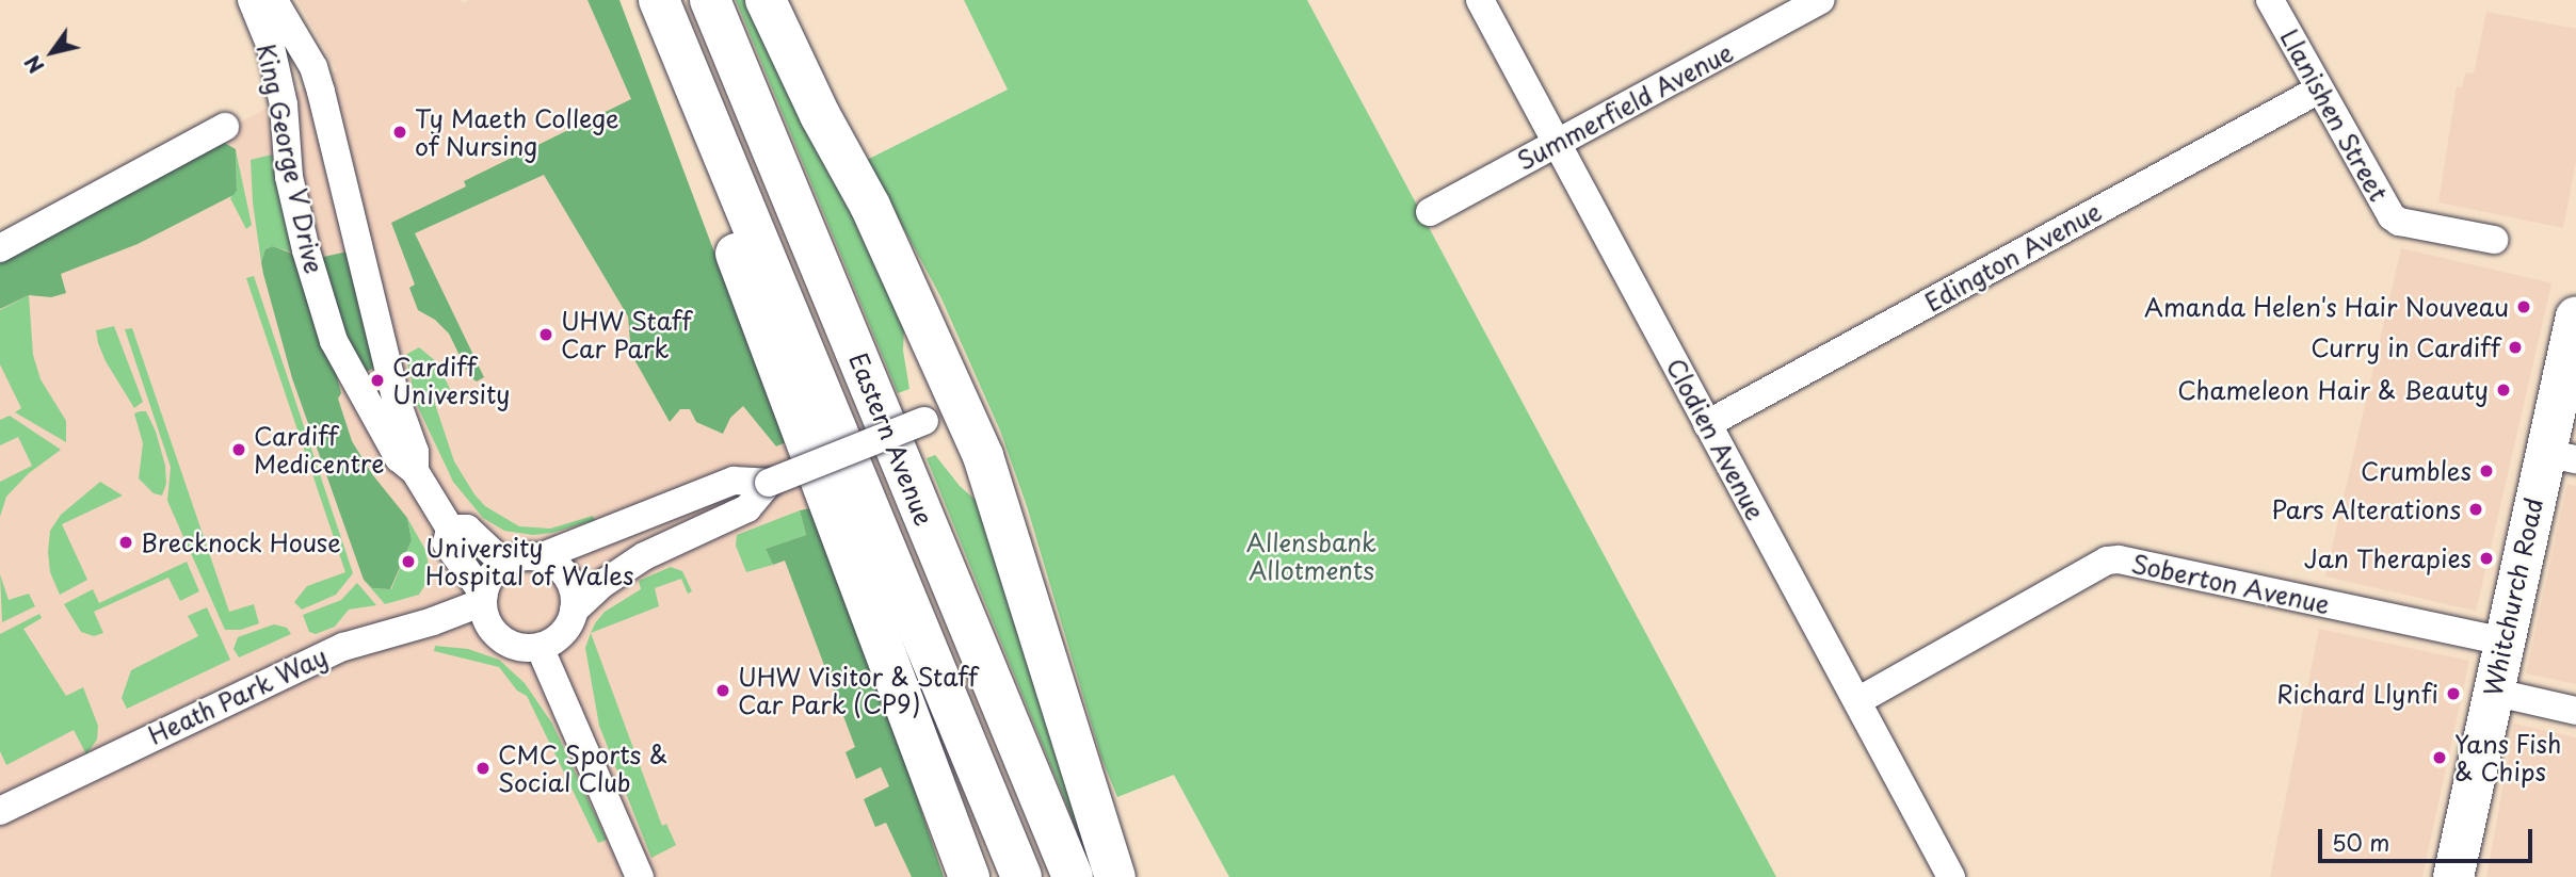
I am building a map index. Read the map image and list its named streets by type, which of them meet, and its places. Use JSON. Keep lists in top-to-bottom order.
{
  "streets": {
    "main road": ["Eastern Avenue", "Whitchurch Road"],
    "street": [
      "Summerfield Avenue",
      "Llanishen Street",
      "King George V Drive",
      "Edington Avenue",
      "Clodien Avenue",
      "Soberton Avenue",
      "Heath Park Way"
    ]
  },
  "crossings": [
    ["Summerfield Avenue", "Clodien Avenue"],
    ["Llanishen Street", "Edington Avenue"],
    ["King George V Drive", "Heath Park Way"],
    ["Edington Avenue", "Clodien Avenue"],
    ["Clodien Avenue", "Soberton Avenue"],
    ["Soberton Avenue", "Whitchurch Road"]
  ],
  "parks": ["Allensbank Allotments"],
  "places": [
    "Ty Maeth College of Nursing",
    "Amanda Helen's Hair Nouveau",
    "UHW Staff Car Park",
    "Curry in Cardiff",
    "Cardiff University",
    "Chameleon Hair & Beauty",
    "Cardiff Medicentre",
    "Crumbles",
    "Pars Alterations",
    "Brecknock House",
    "Jan Therapies",
    "University Hospital of Wales",
    "UHW Visitor & Staff Car Park (CP9)",
    "Richard Llynfi",
    "Yans Fish & Chips",
    "CMC Sports & Social Club"
  ],
  "scale_bar": "50 m",
  "north": "bottom left"
}
